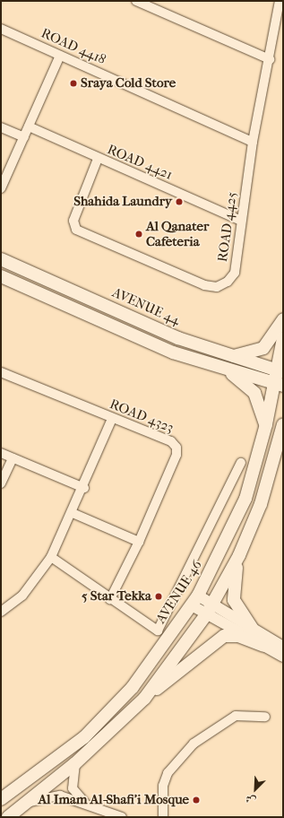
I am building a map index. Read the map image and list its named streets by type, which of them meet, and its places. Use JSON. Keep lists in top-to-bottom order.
{
  "streets": {
    "main road": ["AVENUE 44", "AVENUE 46"],
    "street": [
      "ROAD 4418",
      "ROAD 4421",
      "ROAD 4425",
      "ROAD 4323"
    ]
  },
  "crossings": [
    ["ROAD 4418", "ROAD 4425"],
    ["ROAD 4421", "ROAD 4425"],
    ["AVENUE 44", "AVENUE 46"]
  ],
  "places": [
    "Sraya Cold Store",
    "Shahida Laundry",
    "Al Qanater Cafeteria",
    "5 Star Tekka",
    "Al Imam Al-Shafi'i Mosque"
  ],
  "north": "bottom left"
}
